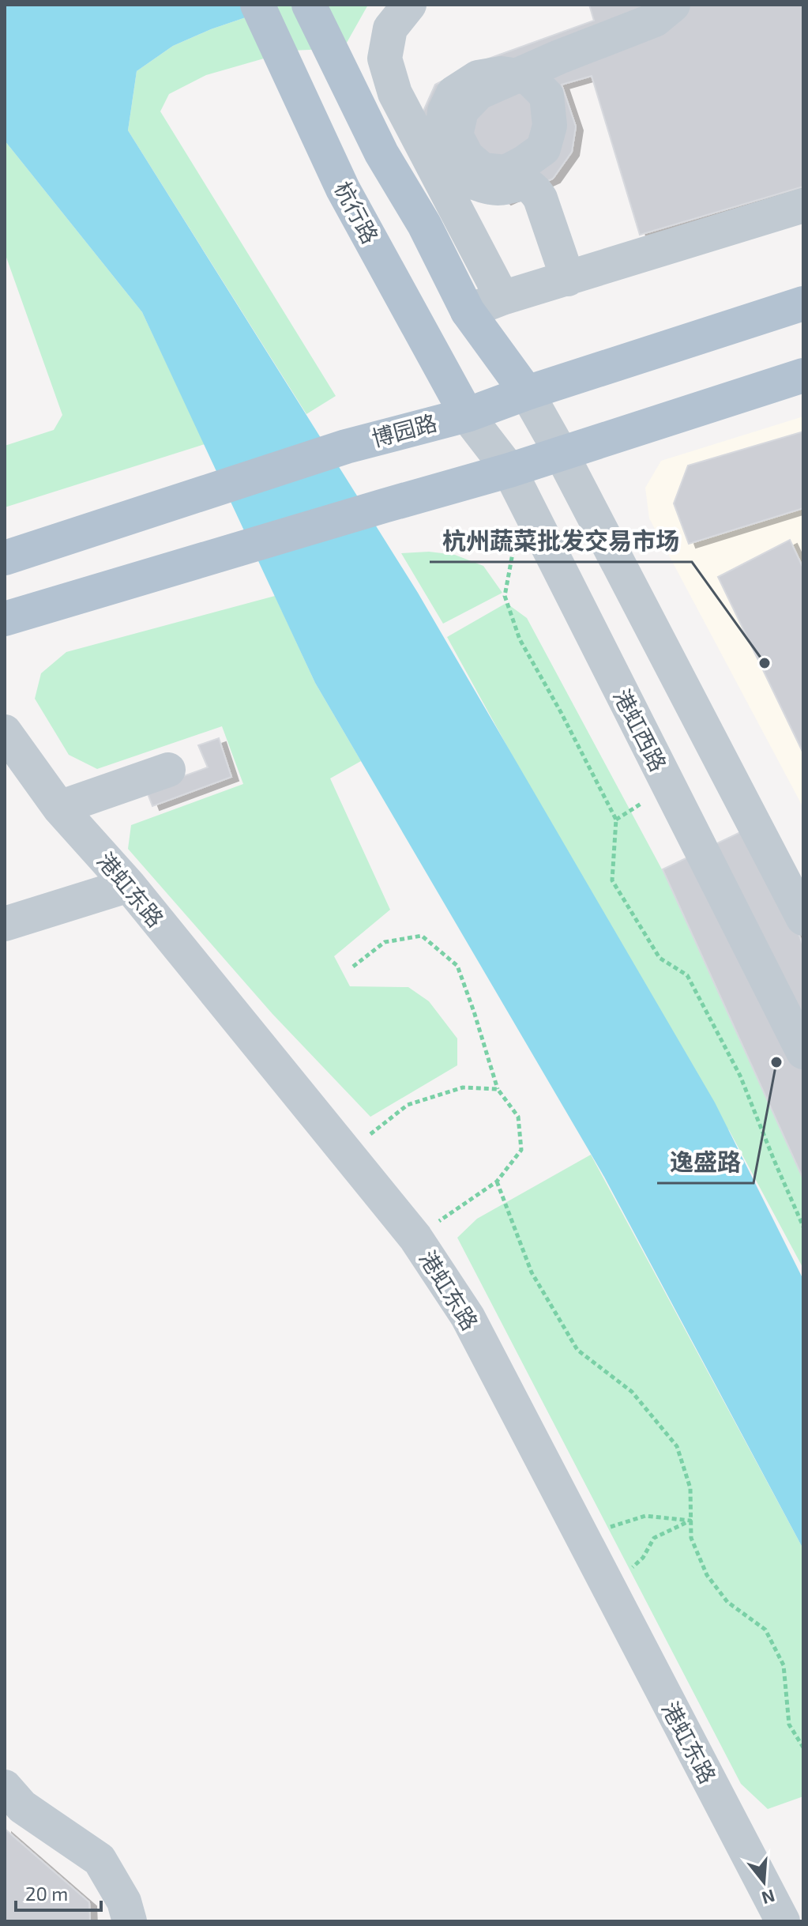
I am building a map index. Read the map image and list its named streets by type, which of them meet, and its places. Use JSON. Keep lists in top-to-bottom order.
{
  "streets": {
    "main road": ["杭行路", "博园路"],
    "street": ["港虹西路", "港虹东路"]
  },
  "crossings": [
    ["杭行路", "博园路"],
    ["杭行路", "港虹西路"],
    ["博园路", "港虹西路"]
  ],
  "places": ["杭州蔬菜批发交易市场", "逸盛路"],
  "scale_bar": "20 m",
  "north": "bottom"
}
